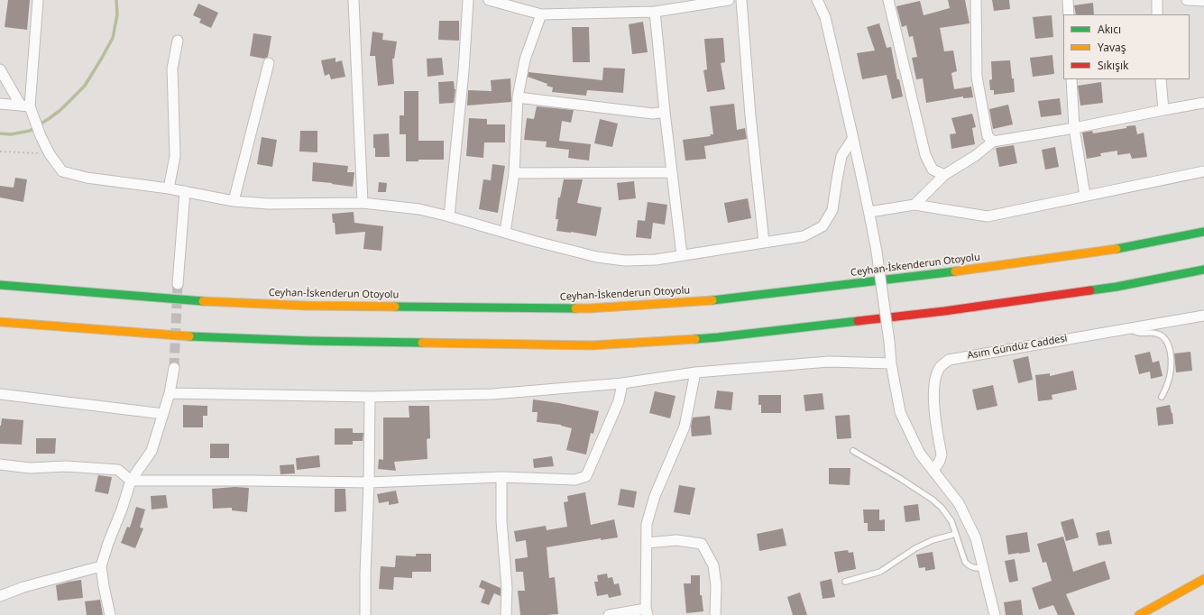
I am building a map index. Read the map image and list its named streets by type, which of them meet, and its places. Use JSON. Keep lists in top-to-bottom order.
{
  "streets": {
    "main road": ["Ceyhan-İskenderun Otoyolu"],
    "street": ["Asım Gündüz Caddesi"]
  },
  "legend": ["Akıcı", "Yavaş", "Sıkışık"]
}
